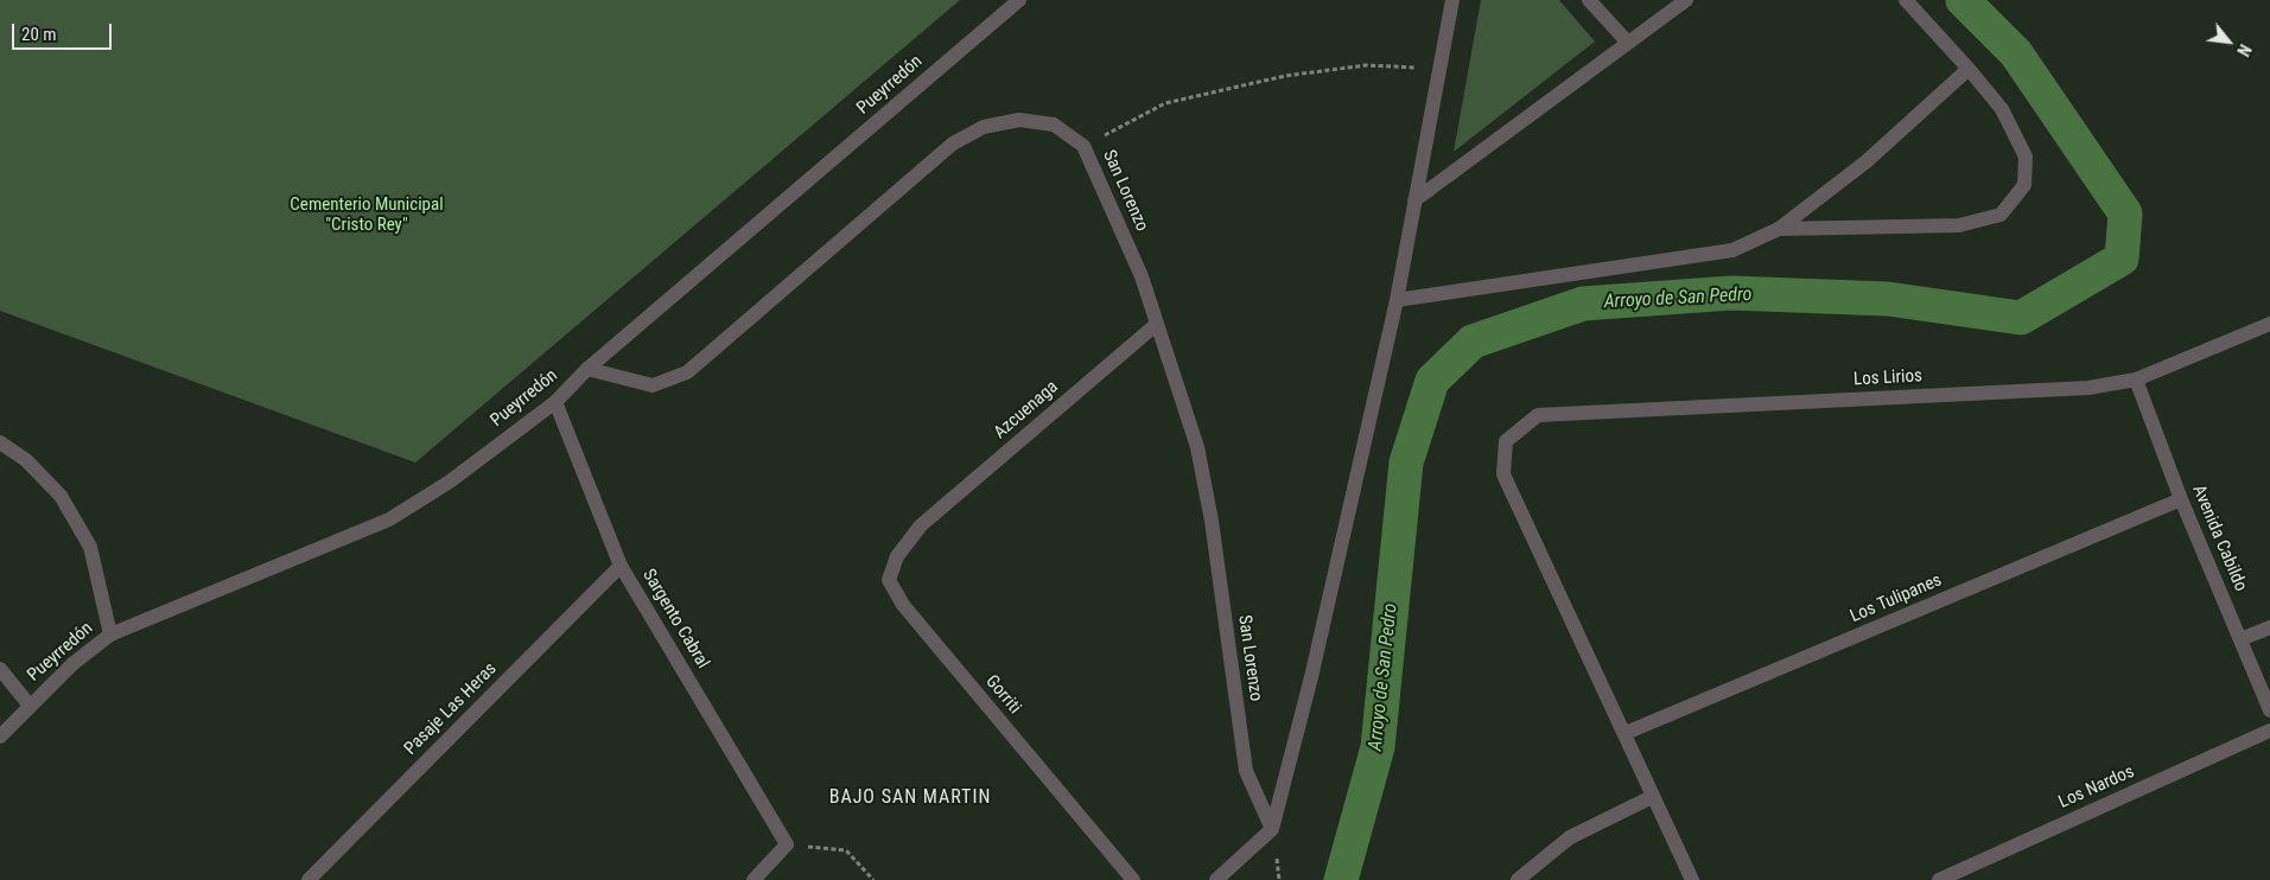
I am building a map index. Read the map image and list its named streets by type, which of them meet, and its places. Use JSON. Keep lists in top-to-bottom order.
{
  "streets": {
    "street": [
      "Pueyrredón",
      "San Lorenzo",
      "Los Lirios",
      "Azcuenaga",
      "Avenida Cabildo",
      "Los Tulipanes",
      "Sargento Cabral",
      "Gorriti",
      "Pasaje Las Heras",
      "Los Nardos"
    ]
  },
  "crossings": [
    ["Pueyrredón", "San Lorenzo"],
    ["Pueyrredón", "Sargento Cabral"],
    ["San Lorenzo", "Azcuenaga"],
    ["Los Lirios", "Avenida Cabildo"],
    ["Los Lirios", "Los Tulipanes"],
    ["Azcuenaga", "Gorriti"],
    ["Avenida Cabildo", "Los Tulipanes"],
    ["Sargento Cabral", "Pasaje Las Heras"]
  ],
  "districts": ["BAJO SAN MARTIN"],
  "water": ["Arroyo de San Pedro"],
  "parks": ["Cementerio Municipal \"Cristo Rey\""],
  "scale_bar": "20 m",
  "north": "bottom right"
}
